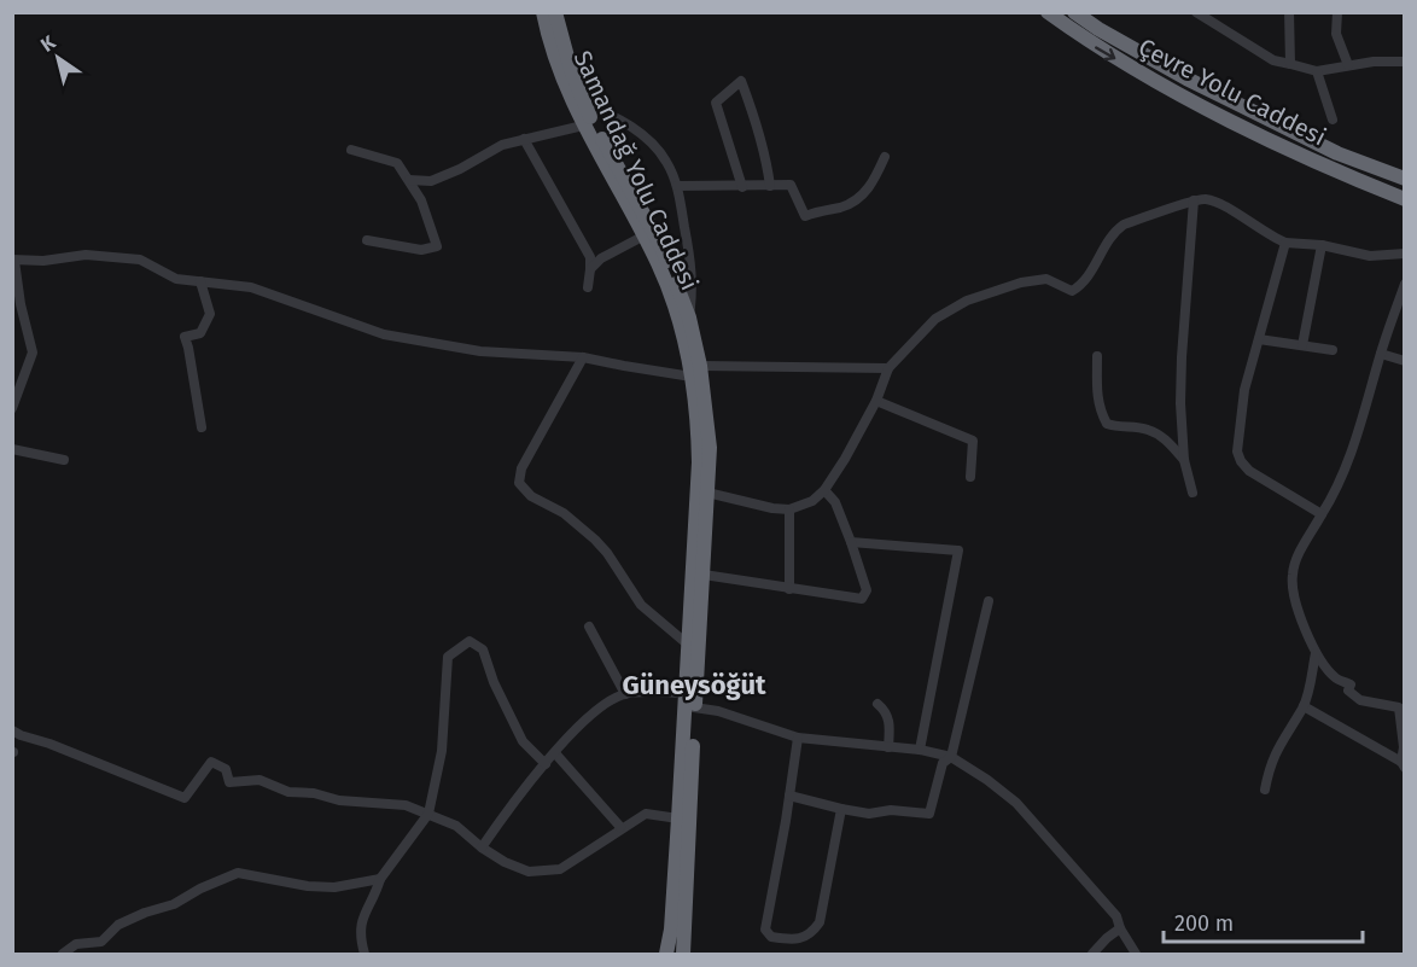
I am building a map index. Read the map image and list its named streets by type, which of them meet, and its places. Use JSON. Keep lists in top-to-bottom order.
{
  "streets": {
    "highway": ["Çevre Yolu Caddesi", "Samandağ Yolu Caddesi"]
  },
  "districts": ["Güneysöğüt"],
  "scale_bar": "200 m",
  "north": "top left"
}
